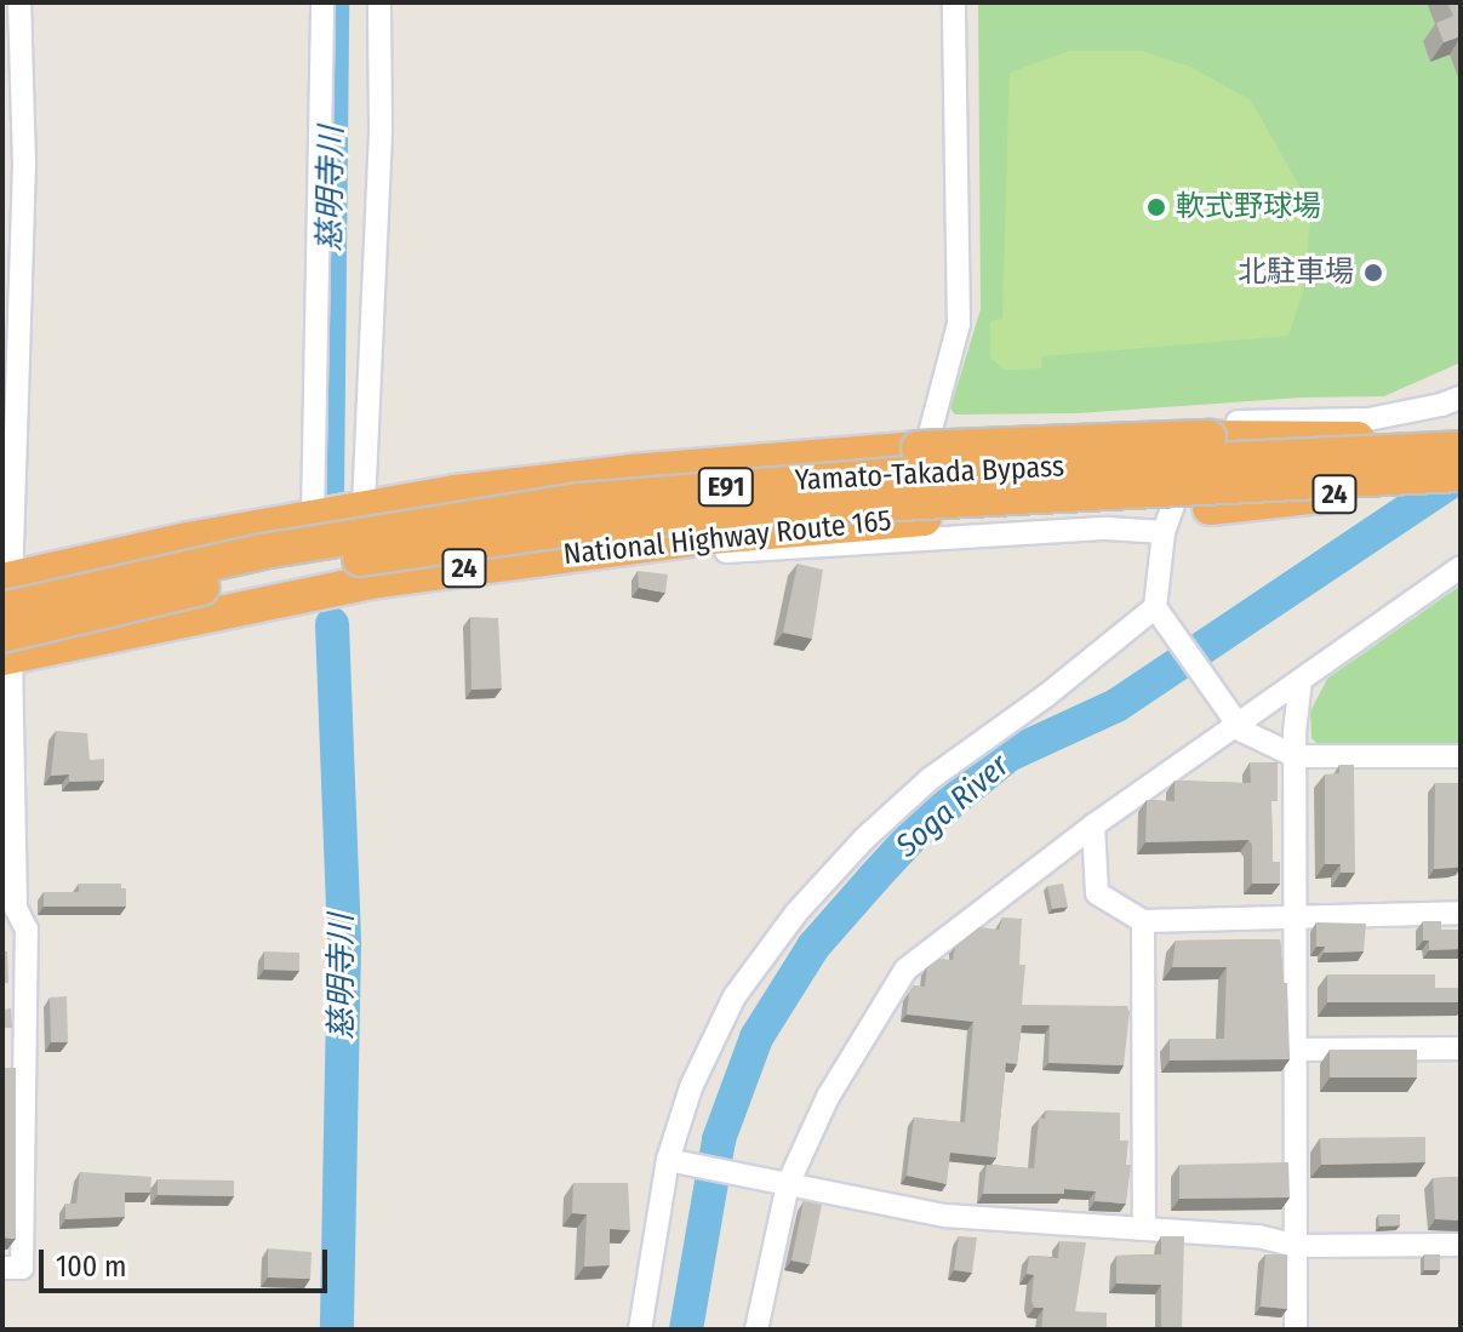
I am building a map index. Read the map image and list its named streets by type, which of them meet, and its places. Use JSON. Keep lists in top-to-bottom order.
{
  "streets": {
    "highway": [
      "Yamato-Takada Bypass",
      "E91",
      "24",
      "National Highway Route 165"
    ]
  },
  "crossings": [
    ["Yamato-Takada Bypass", "24"],
    ["Yamato-Takada Bypass", "National Highway Route 165"]
  ],
  "water": ["慈明寺川", "Soga River"],
  "places": ["軟式野球場", "北駐車場"],
  "scale_bar": "100 m"
}
